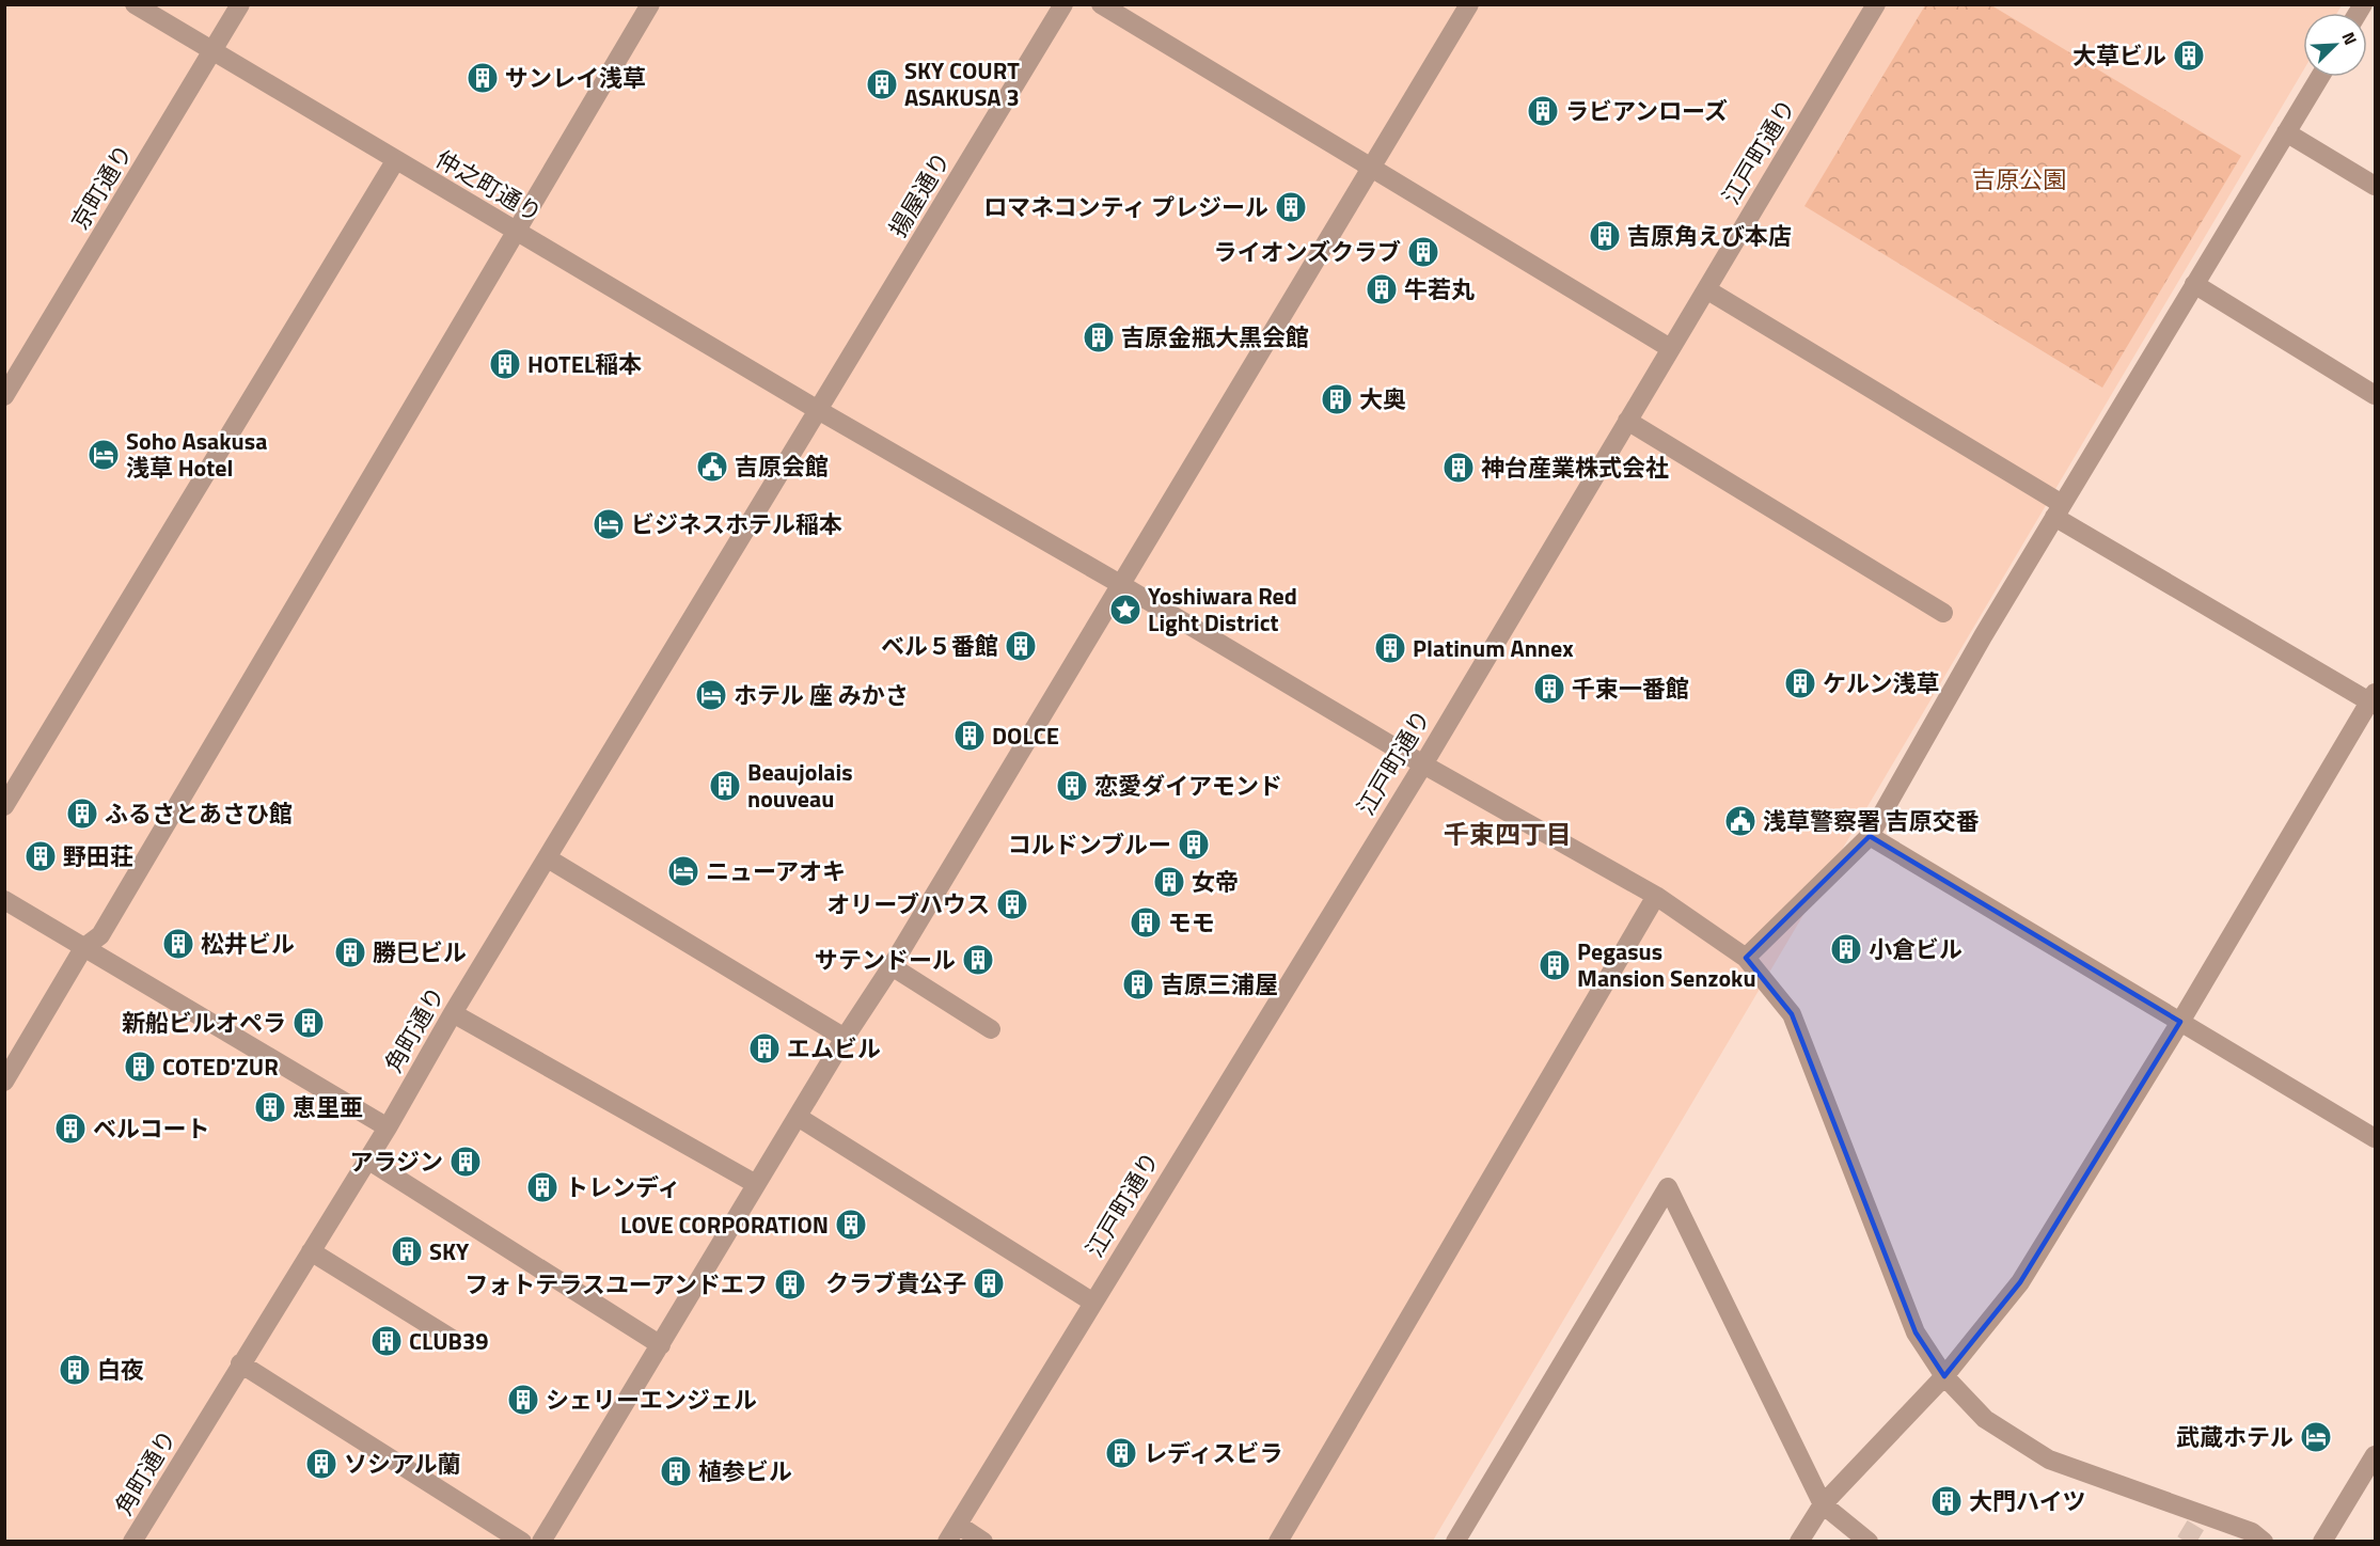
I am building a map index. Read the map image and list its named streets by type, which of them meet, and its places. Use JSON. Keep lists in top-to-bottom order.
{
  "streets": {
    "street": [
      "江戸町通り",
      "仲之町通り",
      "京町通り",
      "揚屋通り",
      "角町通り"
    ]
  },
  "crossings": [
    ["江戸町通り", "仲之町通り"],
    ["仲之町通り", "京町通り"],
    ["仲之町通り", "揚屋通り"],
    ["仲之町通り", "角町通り"],
    ["揚屋通り", "角町通り"]
  ],
  "districts": ["千束四丁目"],
  "parks": ["吉原公園"],
  "places": {
    "building": [
      "大草ビル",
      "サンレイ浅草",
      "SKY COURT ASAKUSA 3",
      "ラビアンローズ",
      "ロマネコンティ プレジール",
      "吉原角えび本店",
      "ライオンズクラブ",
      "牛若丸",
      "吉原金瓶大黒会館",
      "HOTEL稲本",
      "大奥",
      "神台産業株式会社",
      "ベル５番館",
      "Platinum Annex",
      "ケルン浅草",
      "千束一番館",
      "DOLCE",
      "Beaujolais nouveau",
      "恋愛ダイアモンド",
      "ふるさとあさひ館",
      "コルドンブルー",
      "野田荘",
      "女帝",
      "オリーブハウス",
      "モモ",
      "松井ビル",
      "小倉ビル",
      "勝巳ビル",
      "サテンドール",
      "Pegasus Mansion Senzoku",
      "吉原三浦屋",
      "新船ビルオペラ",
      "エムビル",
      "COTED'ZUR",
      "恵里亜",
      "ベルコート",
      "アラジン",
      "トレンディ",
      "LOVE CORPORATION",
      "SKY",
      "クラブ貴公子",
      "フォトテラスユーアンドエフ",
      "CLUB39",
      "白夜",
      "シェリーエンジェル",
      "レディスビラ",
      "ソシアル蘭",
      "植参ビル",
      "大門ハイツ"
    ],
    "hotel": [
      "Soho Asakusa 浅草 Hotel",
      "ビジネスホテル稲本",
      "ホテル 座 みかさ",
      "ニューアオキ",
      "武蔵ホテル"
    ],
    "public building": ["吉原会館", "浅草警察署 吉原交番"],
    "place": ["Yoshiwara Red Light District"]
  },
  "north": "top right"
}
